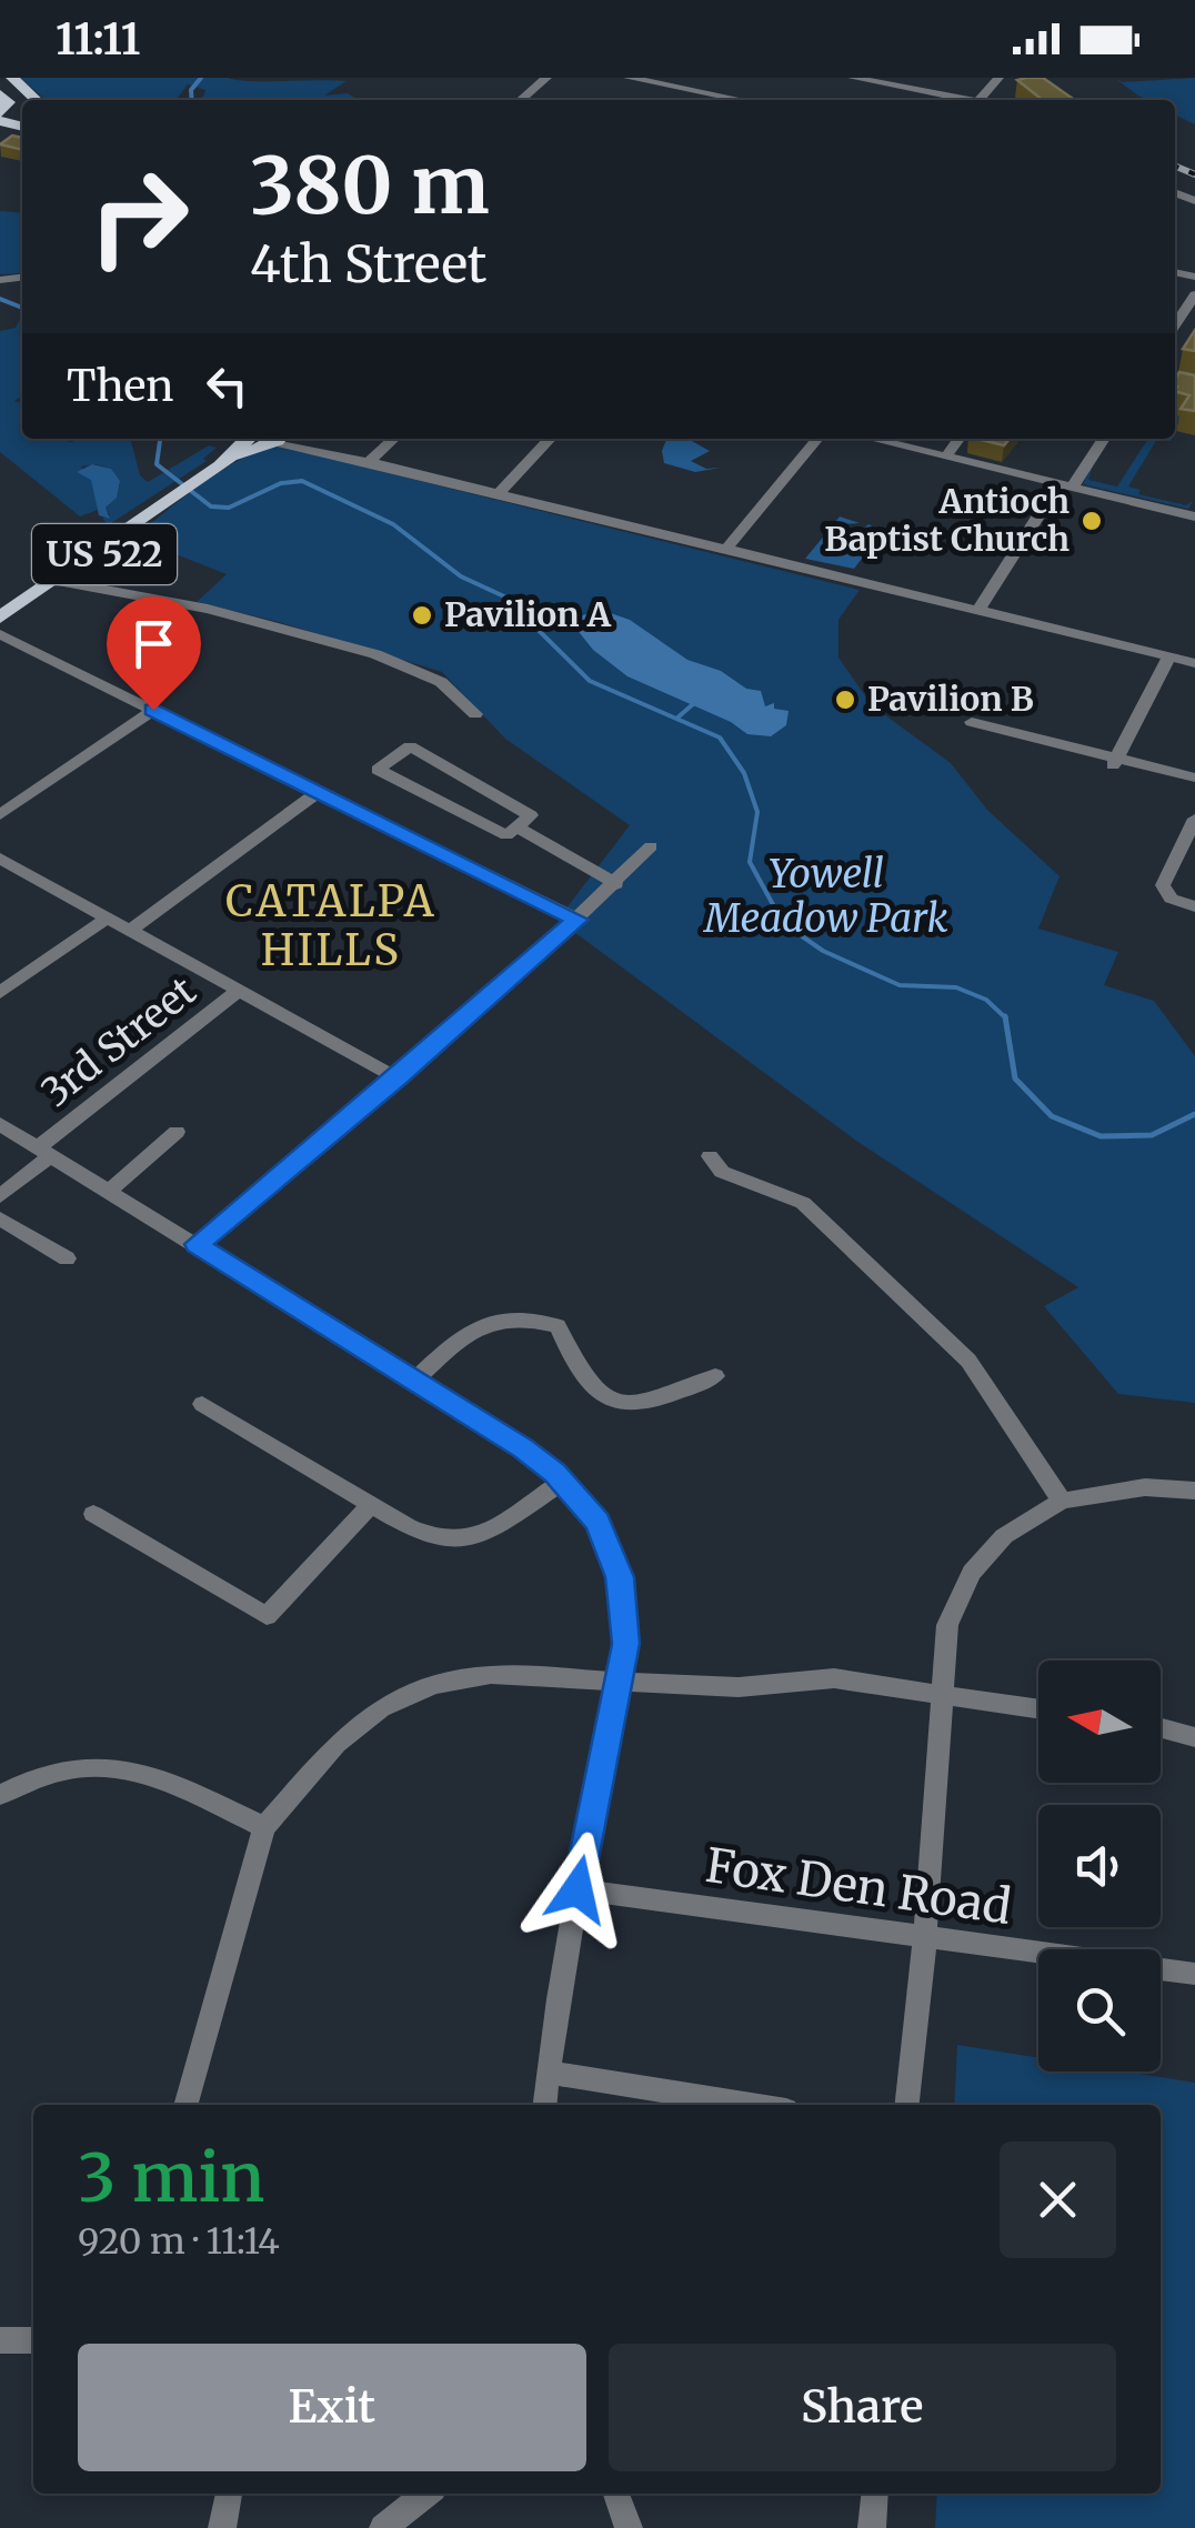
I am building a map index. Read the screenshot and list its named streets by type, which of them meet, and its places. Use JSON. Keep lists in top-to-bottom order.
{
  "streets": {
    "main road": ["US 522"],
    "street": ["3rd Street", "Fox Den Road"]
  },
  "districts": ["CATALPA HILLS"],
  "parks": ["Yowell Meadow Park"],
  "places": ["Antioch Baptist Church", "Pavilion A", "Pavilion B"],
  "north": "left",
  "page": {
    "status": "11:11",
    "turn": ["380 m", "4th Street"],
    "then": "Then",
    "heading": ["3 min", "920 m · 11:14"],
    "buttons": ["Exit", "Share"]
  }
}
